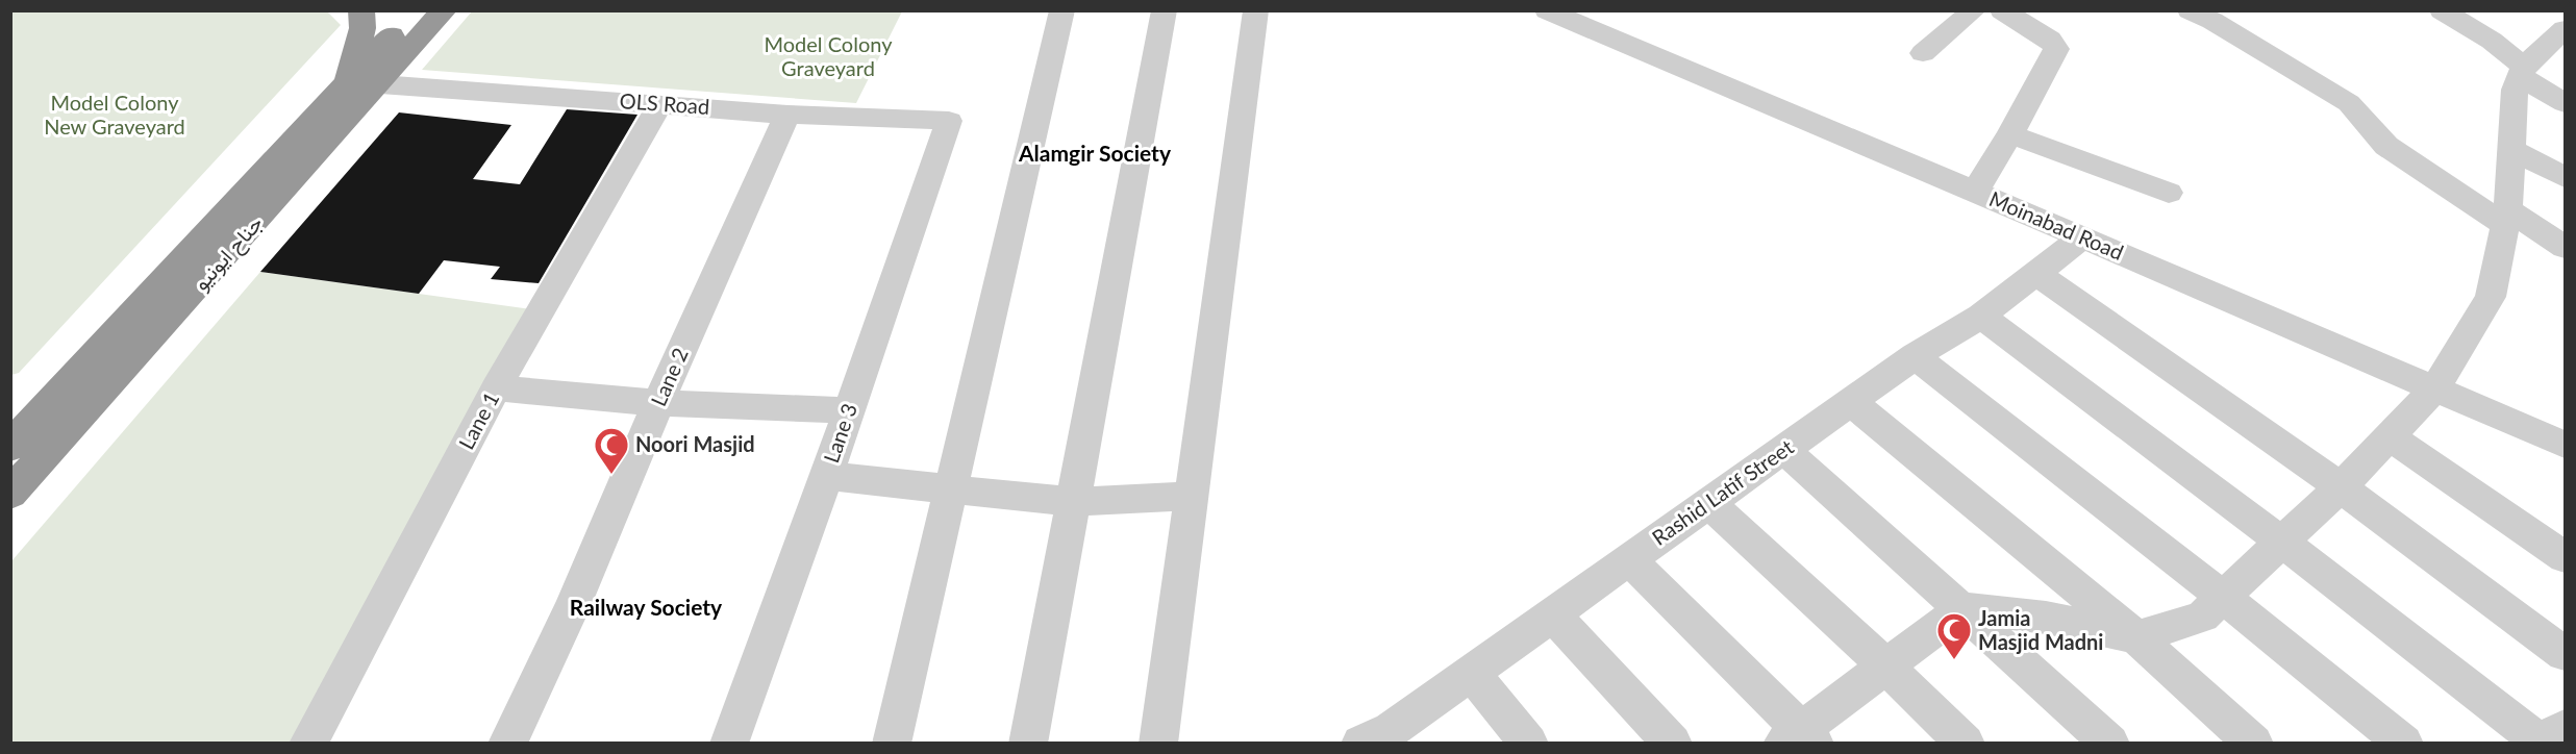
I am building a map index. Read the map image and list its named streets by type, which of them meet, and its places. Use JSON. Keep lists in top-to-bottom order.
{
  "streets": {
    "highway": ["جناح ایونیو"],
    "street": [
      "OLS Road",
      "Moinabad Road",
      "Lane 2",
      "Lane 1",
      "Lane 3",
      "Rashid Latif Street"
    ]
  },
  "crossings": [
    ["OLS Road", "جناح ایونیو"],
    ["OLS Road", "Lane 2"],
    ["OLS Road", "Lane 1"],
    ["OLS Road", "Lane 3"],
    ["Moinabad Road", "Rashid Latif Street"]
  ],
  "districts": ["Alamgir Society", "Railway Society"],
  "parks": ["Model Colony Graveyard", "Model Colony New Graveyard"],
  "places": {
    "mosque": ["Noori Masjid", "Jamia Masjid Madni"]
  }
}
